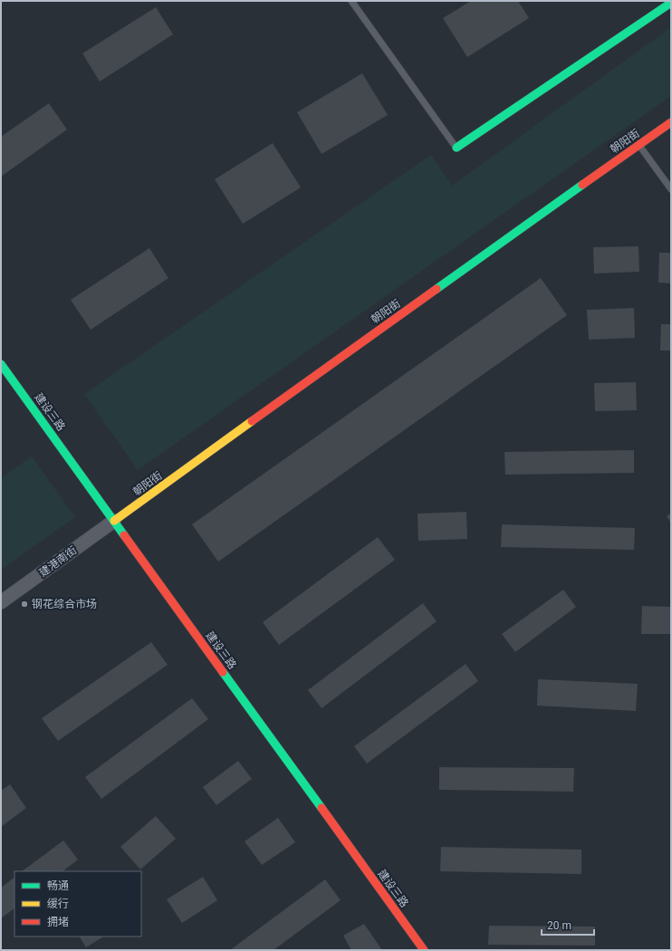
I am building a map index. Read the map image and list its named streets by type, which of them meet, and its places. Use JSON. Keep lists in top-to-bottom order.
{
  "streets": {
    "street": ["朝阳街", "建设三路", "建港南街"]
  },
  "crossings": [
    ["朝阳街", "建设三路"],
    ["朝阳街", "建港南街"],
    ["建设三路", "建港南街"]
  ],
  "places": ["钢花综合市场"],
  "legend": ["畅通", "缓行", "拥堵"],
  "scale_bar": "20 m"
}
